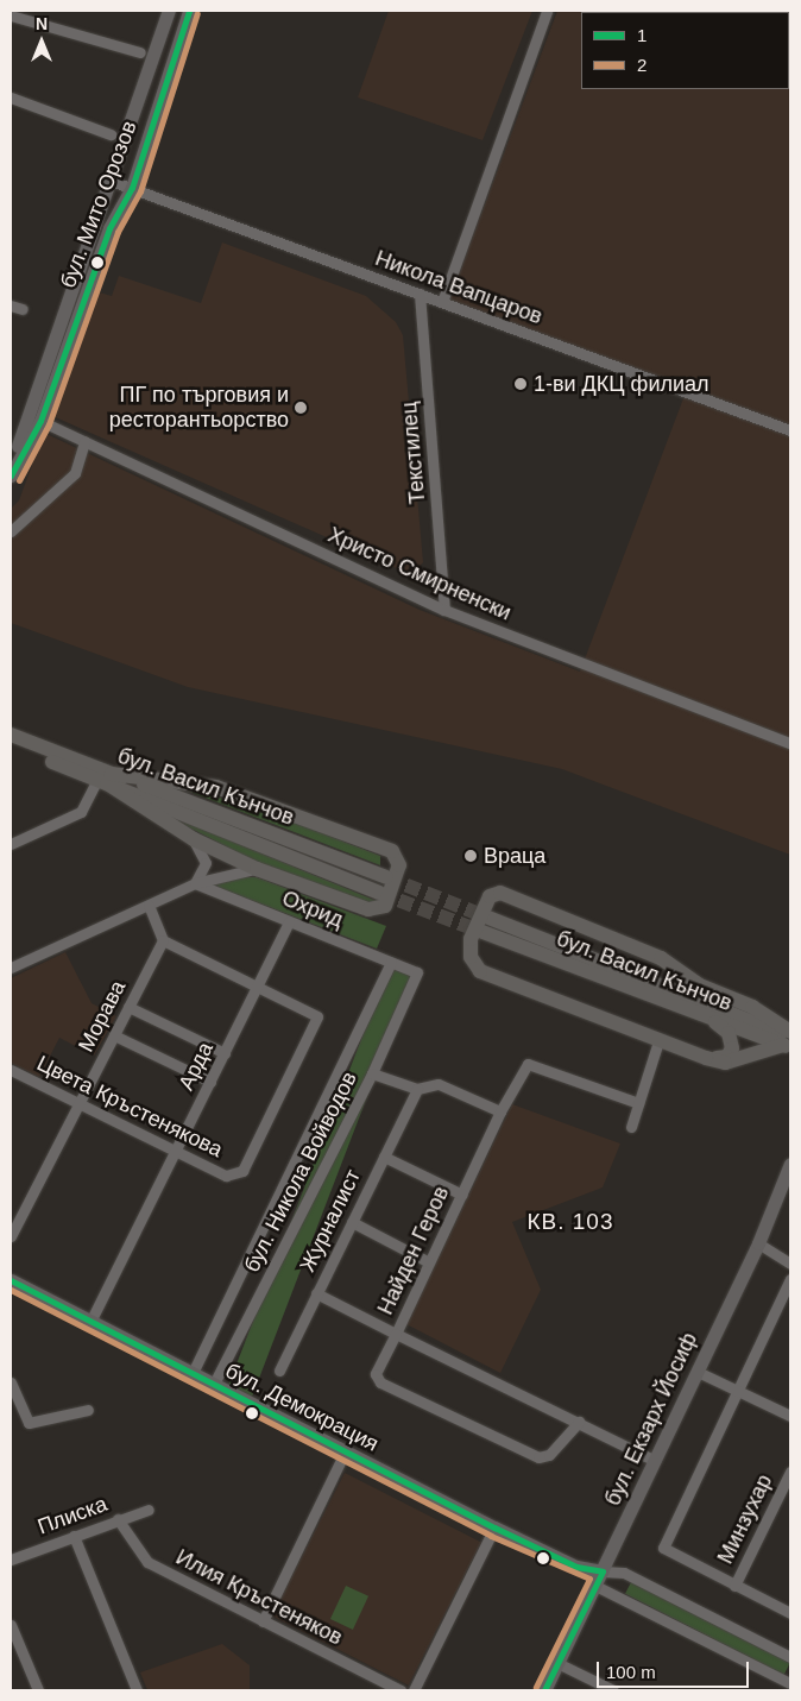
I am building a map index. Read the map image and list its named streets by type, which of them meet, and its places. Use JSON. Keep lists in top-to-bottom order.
{
  "streets": {
    "main road": ["бул. Васил Кънчов"],
    "street": [
      "бул. Мито Орозов",
      "Никола Вапцаров",
      "Текстилец",
      "Христо Смирненски",
      "Охрид",
      "Морава",
      "Арда",
      "Цвета Кръстенякова",
      "бул. Никола Войводов",
      "Журналист",
      "Найден Геров",
      "бул. Демокрация",
      "бул. Екзарх Йосиф",
      "Плиска",
      "Минзухар",
      "Илия Кръстеняков"
    ]
  },
  "crossings": [
    ["бул. Мито Орозов", "Никола Вапцаров"],
    ["бул. Мито Орозов", "Христо Смирненски"],
    ["Никола Вапцаров", "Текстилец"],
    ["Текстилец", "Христо Смирненски"],
    ["Охрид", "Арда"],
    ["Охрид", "бул. Никола Войводов"],
    ["Морава", "Цвета Кръстенякова"],
    ["Арда", "Цвета Кръстенякова"],
    ["Арда", "бул. Демокрация"],
    ["бул. Никола Войводов", "бул. Демокрация"],
    ["Найден Геров", "бул. Екзарх Йосиф"],
    ["бул. Демокрация", "бул. Екзарх Йосиф"],
    ["Плиска", "Илия Кръстеняков"]
  ],
  "districts": ["КВ. 103"],
  "places": ["1-ви ДКЦ филиал", "ПГ по търговия и ресторантьорство", "Враца"],
  "lines": ["transit line 1", "transit line 2"],
  "legend": ["1", "2"],
  "scale_bar": "100 m",
  "north": "top"
}
